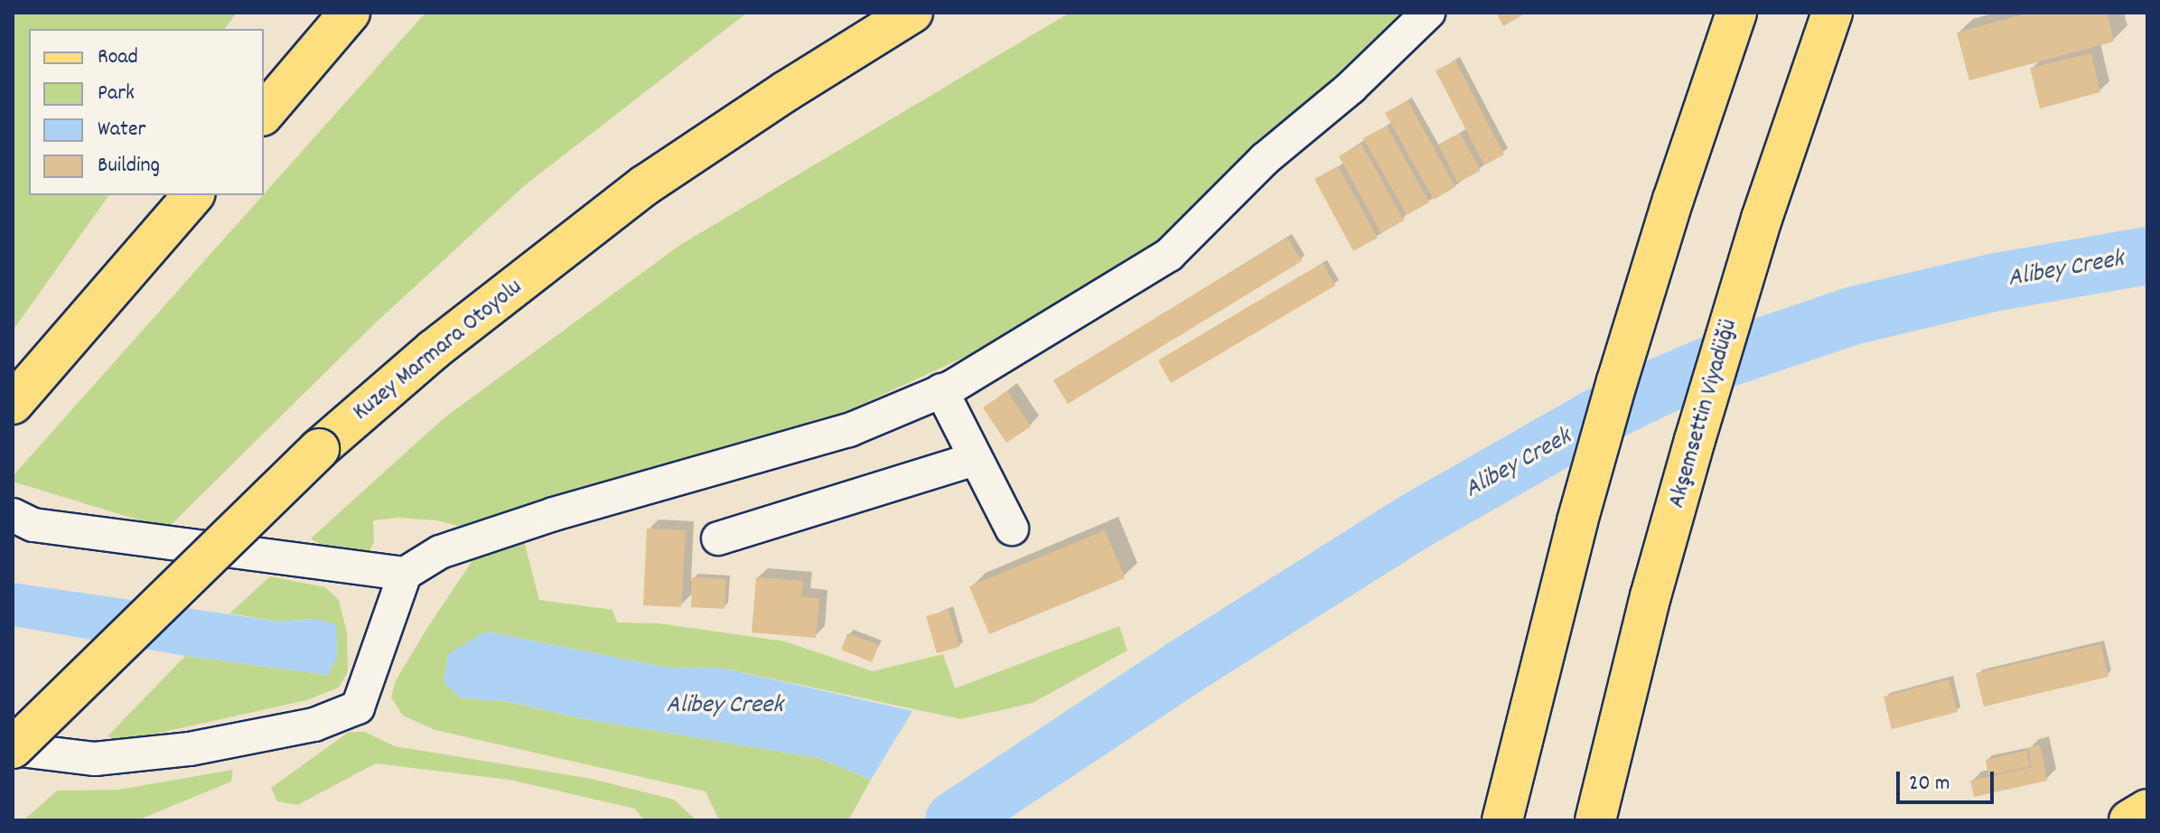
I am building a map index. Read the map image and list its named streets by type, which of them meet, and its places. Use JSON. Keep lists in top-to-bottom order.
{
  "streets": {
    "main road": ["Kuzey Marmara Otoyolu", "Akşemsettin Viyadüğü"]
  },
  "water": ["Alibey Creek"],
  "legend": [
    "Road",
    "Park",
    "Water",
    "Building"
  ],
  "scale_bar": "20 m"
}
